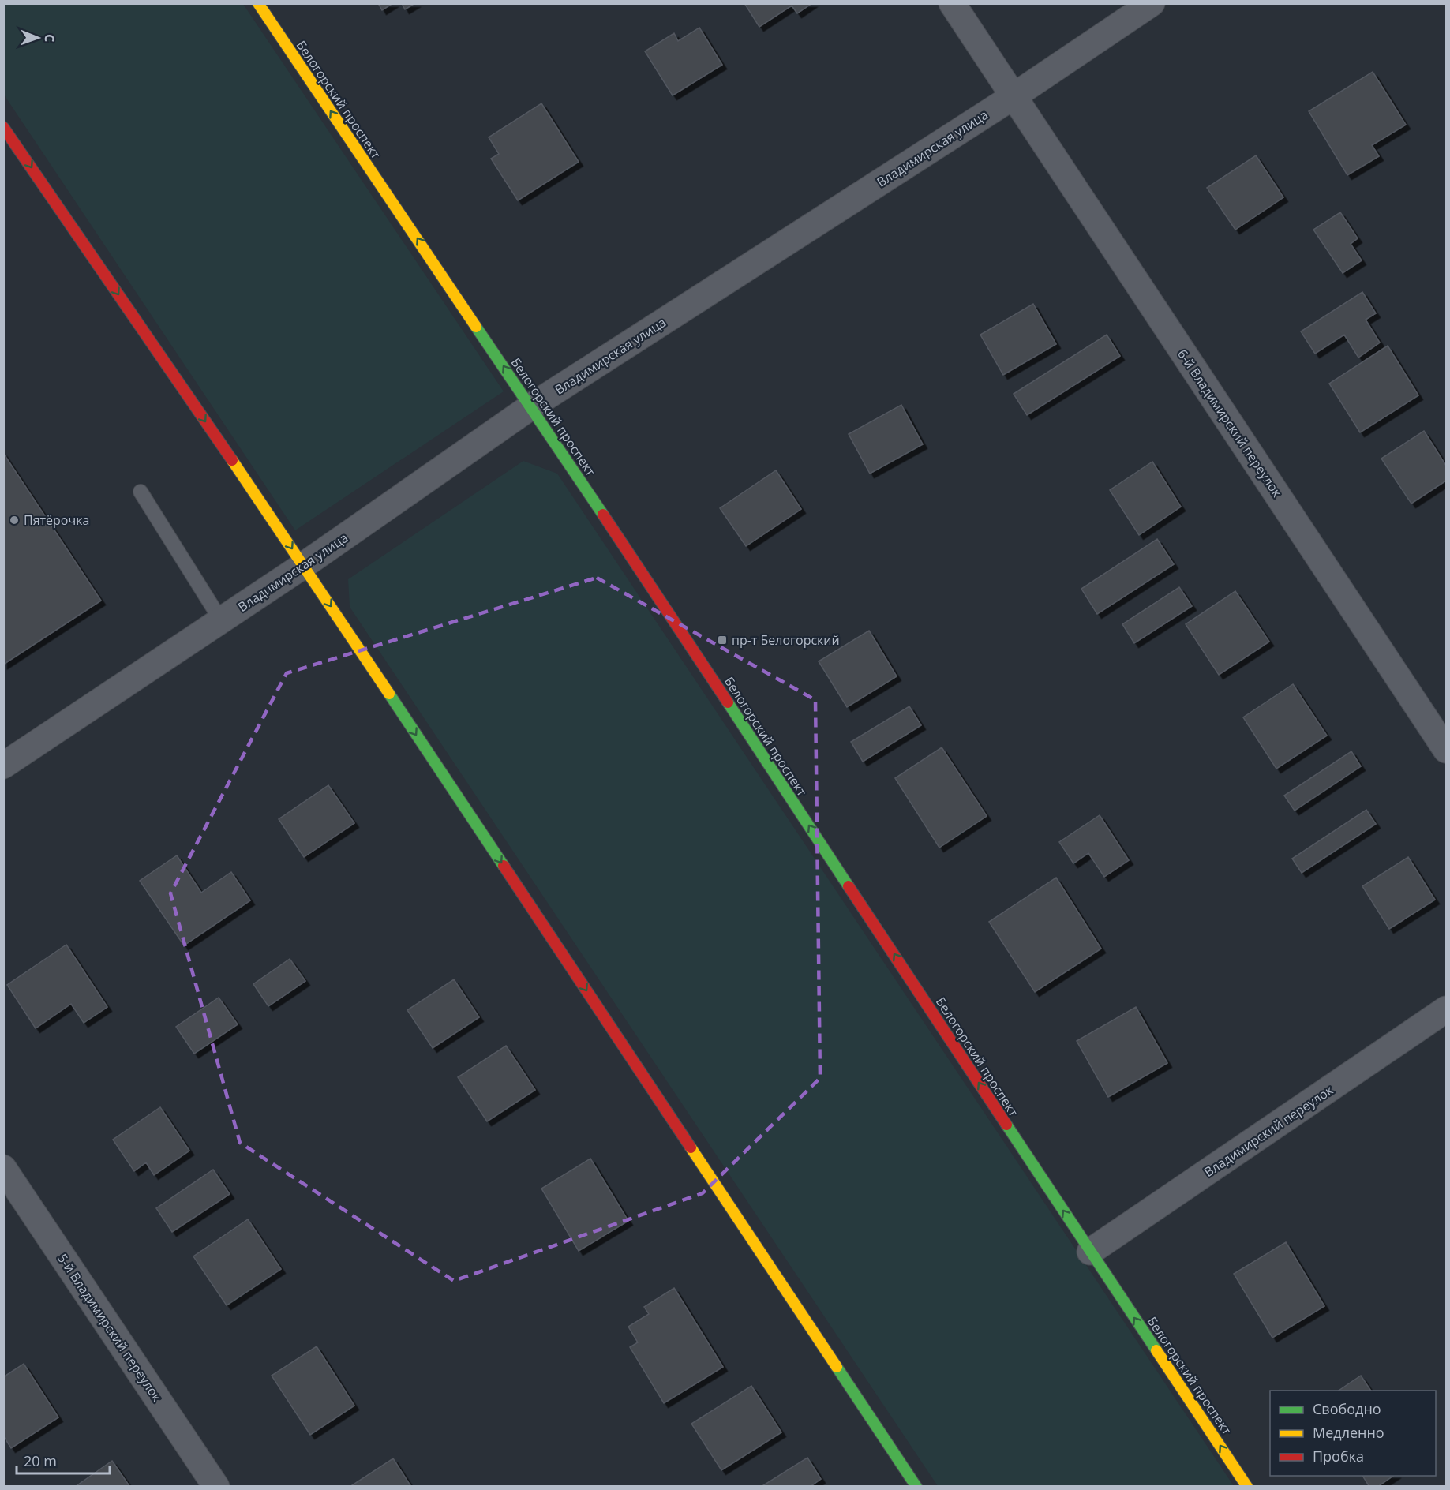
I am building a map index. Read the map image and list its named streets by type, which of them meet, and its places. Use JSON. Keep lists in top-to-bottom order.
{
  "streets": {
    "street": [
      "Белогорский проспект",
      "Владимирская улица",
      "6-й Владимирский переулок",
      "Владимирский переулок",
      "5-й Владимирский переулок"
    ]
  },
  "crossings": [
    ["Белогорский проспект", "Владимирская улица"],
    ["Белогорский проспект", "Владимирский переулок"],
    ["Владимирская улица", "6-й Владимирский переулок"]
  ],
  "one_way": ["Белогорский проспект"],
  "places": {
    "other": ["Пятёрочка"],
    "transit": ["пр-т Белогорский"]
  },
  "legend": ["Свободно", "Медленно", "Пробка"],
  "scale_bar": "20 m",
  "north": "right"
}
